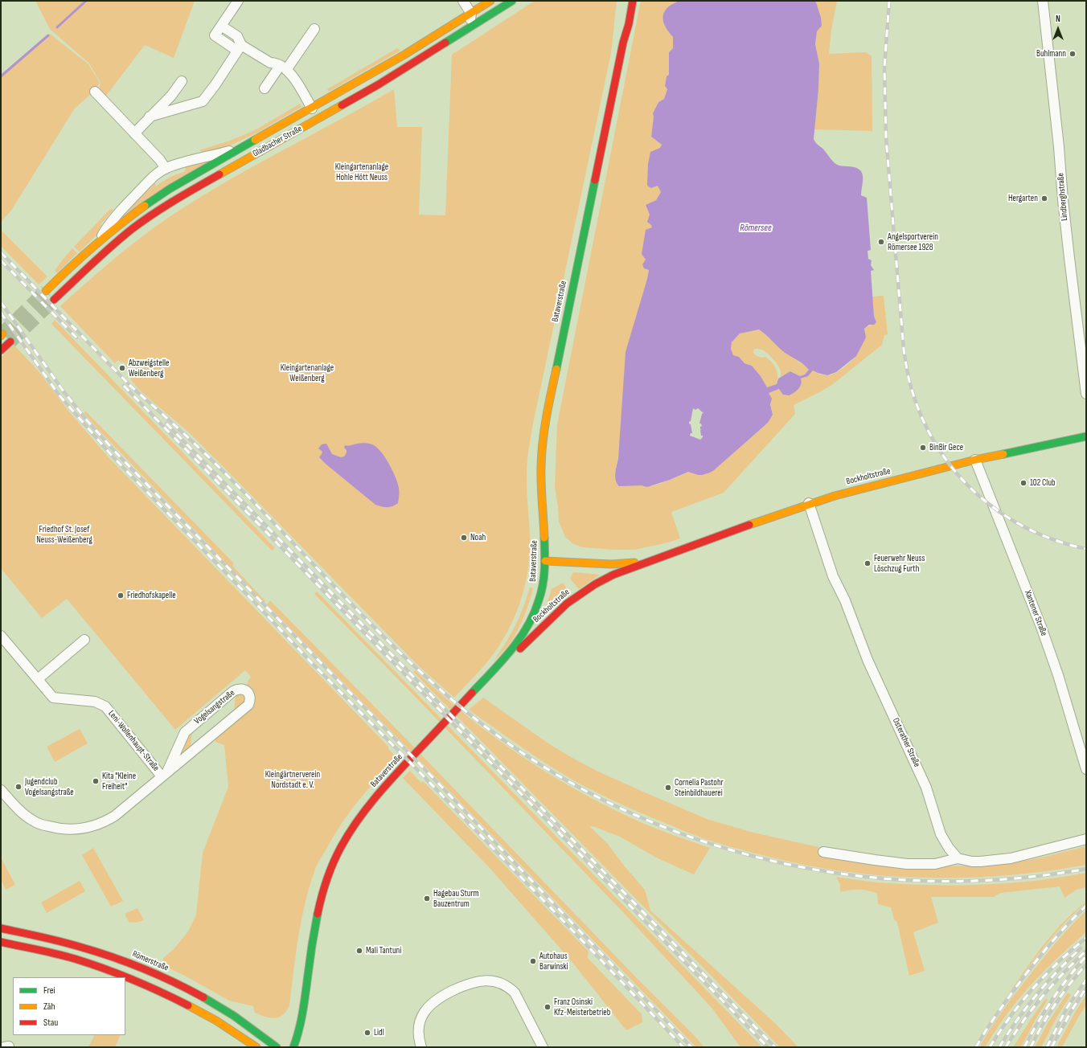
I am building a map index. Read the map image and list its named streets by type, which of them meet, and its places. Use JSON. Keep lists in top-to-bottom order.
{
  "streets": {
    "street": [
      "Gladbacher Straße",
      "Lindberghstraße",
      "Bataverstraße",
      "Bockholtstraße",
      "Xantener Straße",
      "Vogelsangstraße",
      "Leni-Wollenhaupt-Straße",
      "Osterather Straße",
      "Römerstraße"
    ]
  },
  "crossings": [
    ["Bataverstraße", "Bockholtstraße"],
    ["Bockholtstraße", "Xantener Straße"],
    ["Bockholtstraße", "Osterather Straße"],
    ["Vogelsangstraße", "Leni-Wollenhaupt-Straße"]
  ],
  "water": ["Römersee"],
  "parks": [
    "Kleingartenanlage Hohle Hött Neuss",
    "Kleingartenanlage Weißenberg",
    "Friedhof St. Josef Neuss-Weißenberg",
    "Kleingärtnerverein Nordstadt e. V."
  ],
  "places": [
    "Buhlmann",
    "Hergarten",
    "Angelsportverein Römersee 1928",
    "Abzweigstelle Weißenberg",
    "BinBir Gece",
    "102 Club",
    "Noah",
    "Feuerwehr Neuss Löschzug Furth",
    "Friedhofskapelle",
    "Kita \"Kleine Freiheit\"",
    "Jugendclub Vogelsangstraße",
    "Cornelia Pastohr Steinbildhauerei",
    "Hagebau Sturm Bauzentrum",
    "Mali Tantuni",
    "Autohaus Barwinski",
    "Franz Osinski Kfz-Meisterbetrieb",
    "Lidl"
  ],
  "legend": ["Frei", "Zäh", "Stau"],
  "north": "top"
}
